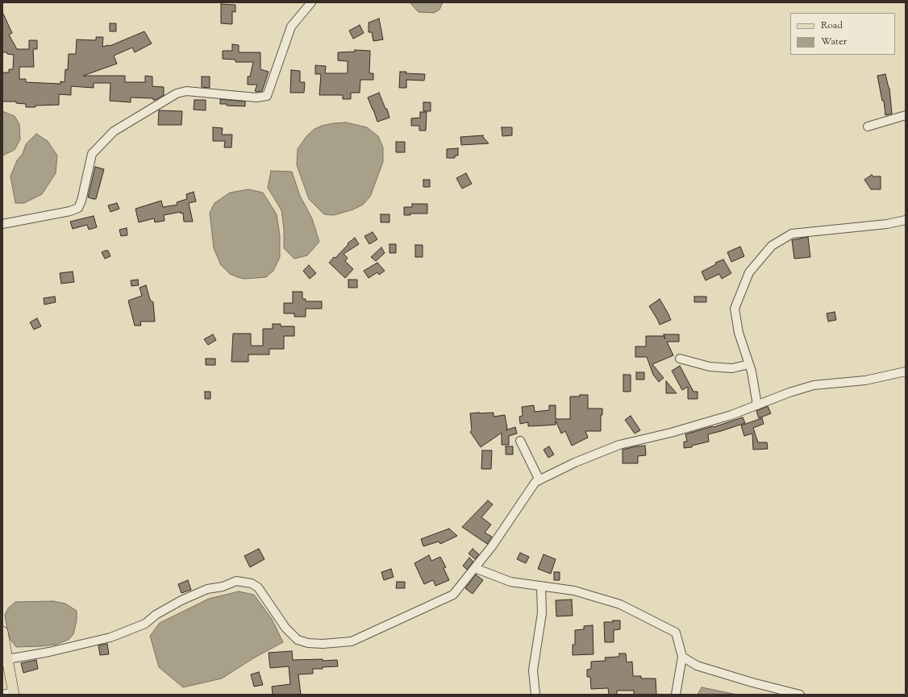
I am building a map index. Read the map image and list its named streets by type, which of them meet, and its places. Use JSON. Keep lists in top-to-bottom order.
{
  "legend": ["Road", "Water"]
}
